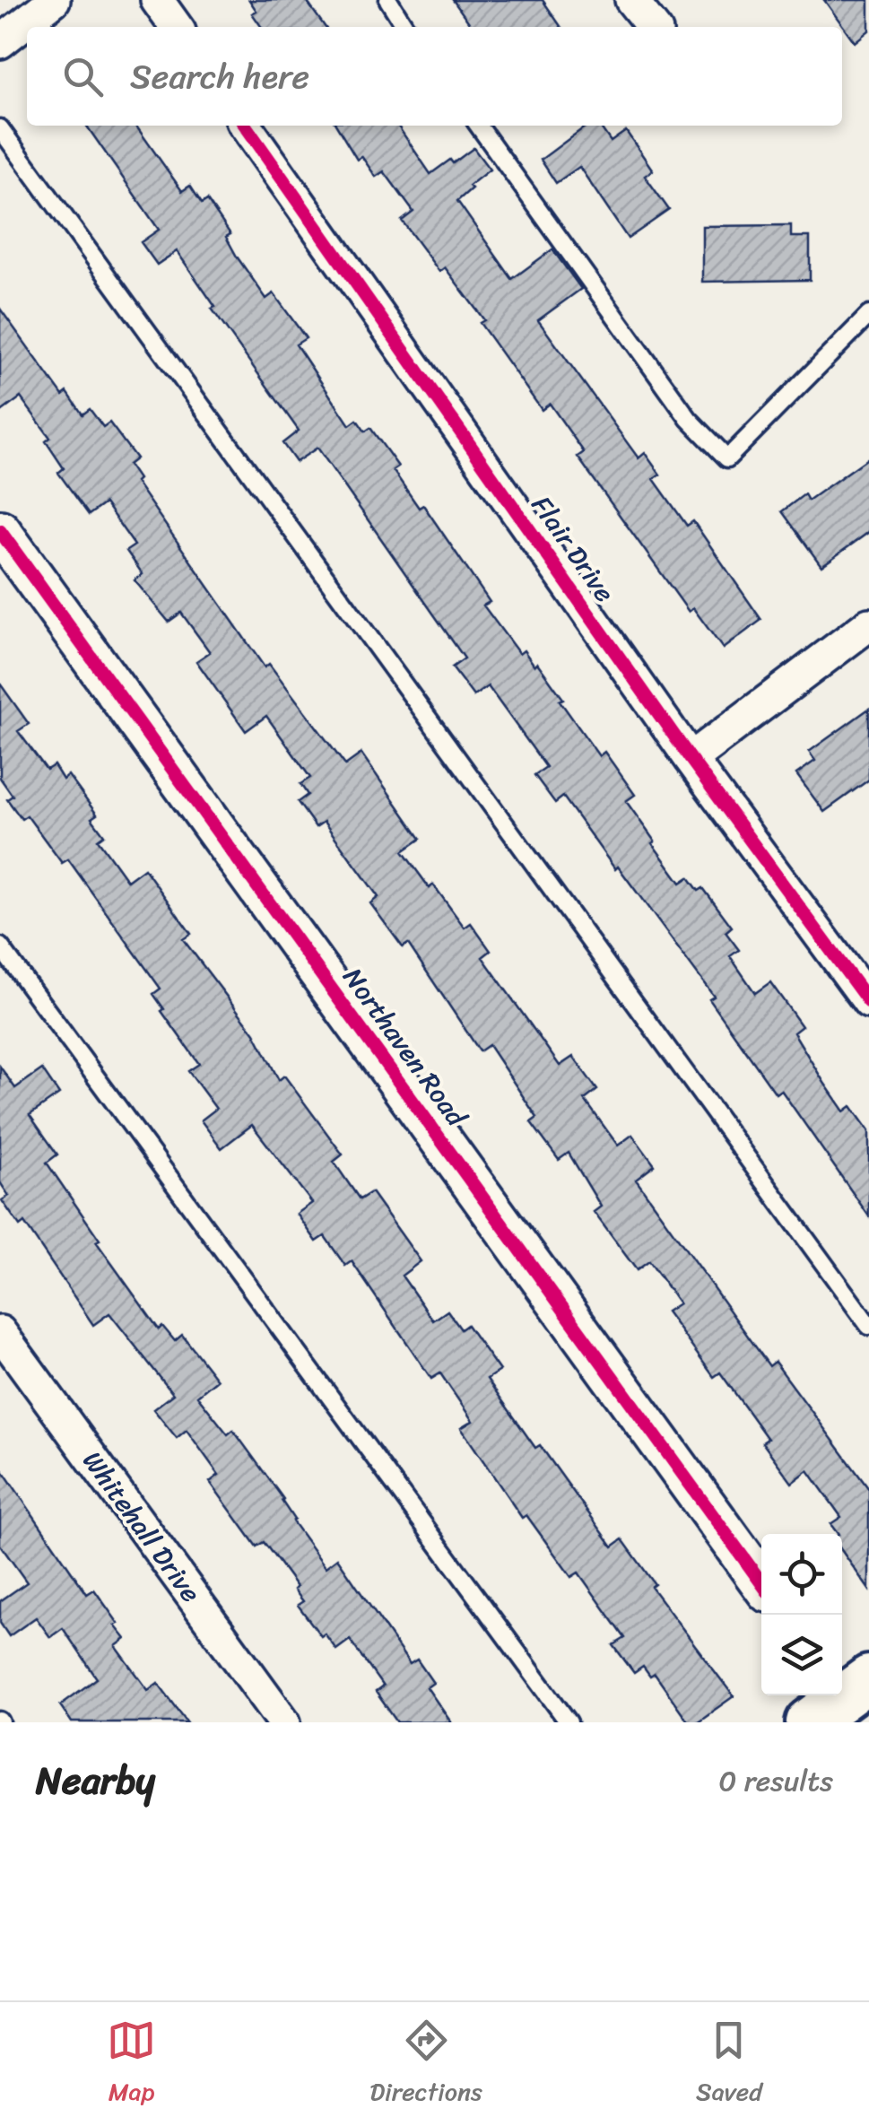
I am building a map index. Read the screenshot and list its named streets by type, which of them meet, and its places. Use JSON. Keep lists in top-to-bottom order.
{
  "streets": {
    "street": ["Flair Drive", "Northaven Road", "Whitehall Drive"]
  },
  "page": {
    "search": "Search here",
    "heading": ["Nearby", "0 results"],
    "nav": ["Map", "Directions", "Saved"]
  }
}
